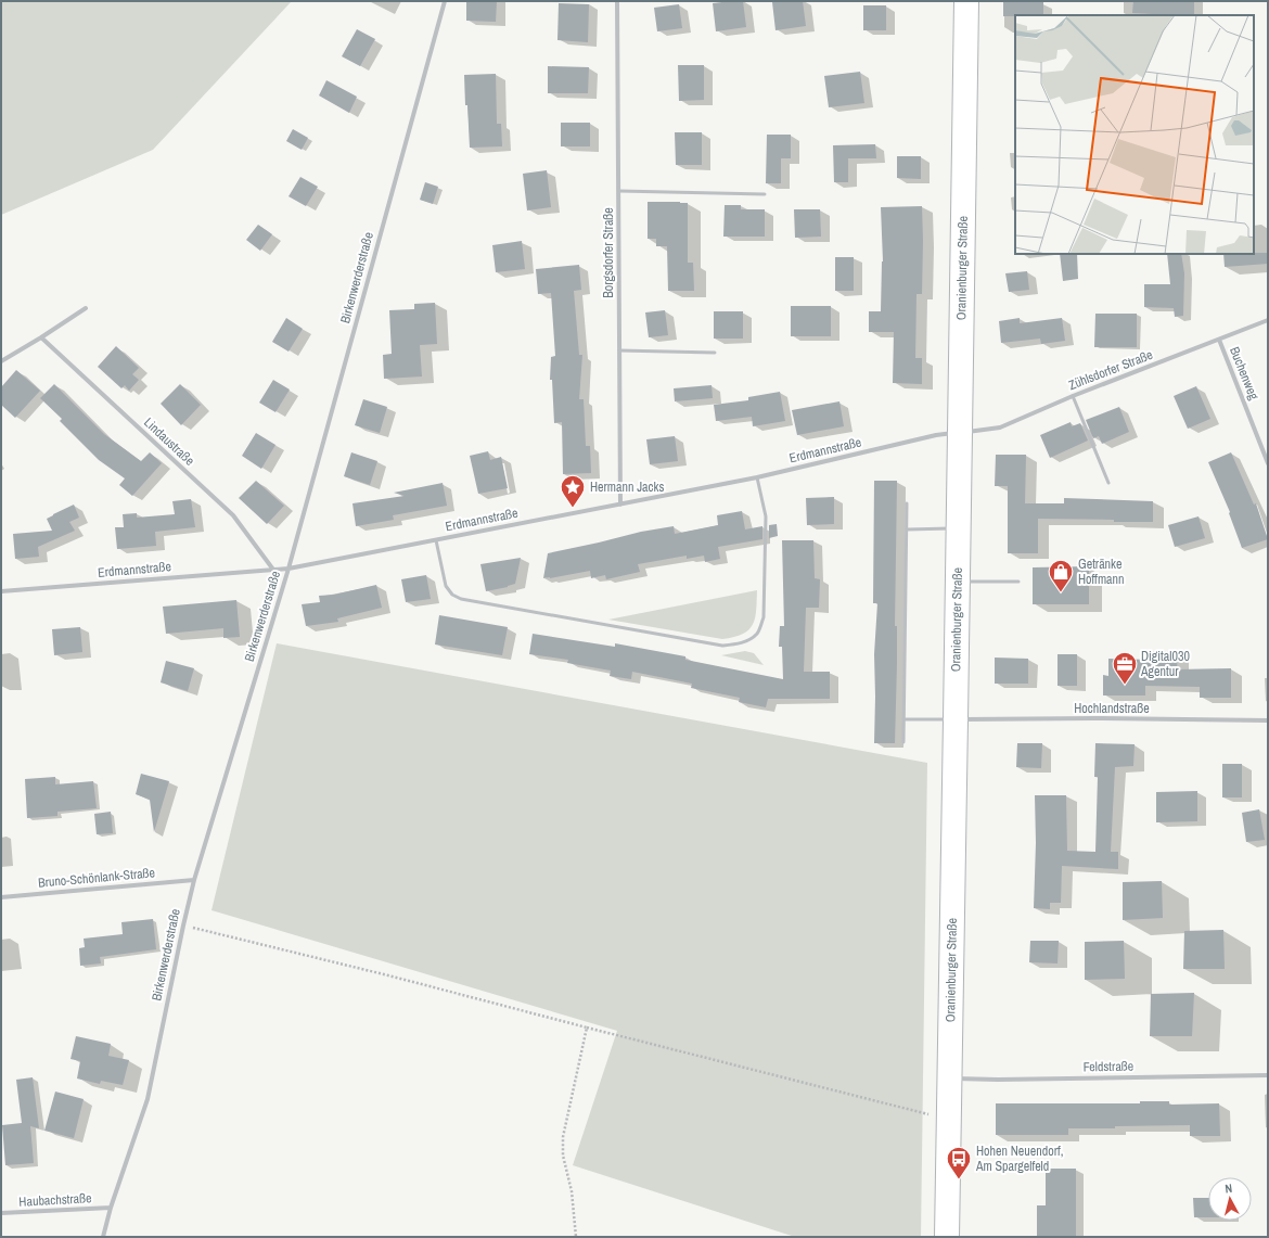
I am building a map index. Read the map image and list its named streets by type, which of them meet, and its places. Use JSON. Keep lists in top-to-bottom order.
{
  "streets": {
    "main road": ["Oranienburger Straße"],
    "street": [
      "Borgsdorfer Straße",
      "Birkenwerderstraße",
      "Zühlsdorfer Straße",
      "Buchenweg",
      "Lindaustraße",
      "Erdmannstraße",
      "Hochlandstraße",
      "Bruno-Schönlank-Straße",
      "Feldstraße",
      "Haubachstraße"
    ]
  },
  "crossings": [
    ["Borgsdorfer Straße", "Erdmannstraße"],
    ["Oranienburger Straße", "Zühlsdorfer Straße"],
    ["Oranienburger Straße", "Erdmannstraße"],
    ["Oranienburger Straße", "Hochlandstraße"],
    ["Oranienburger Straße", "Feldstraße"],
    ["Birkenwerderstraße", "Erdmannstraße"],
    ["Birkenwerderstraße", "Bruno-Schönlank-Straße"],
    ["Birkenwerderstraße", "Haubachstraße"],
    ["Zühlsdorfer Straße", "Buchenweg"],
    ["Zühlsdorfer Straße", "Erdmannstraße"],
    ["Lindaustraße", "Erdmannstraße"]
  ],
  "places": {
    "place": ["Hermann Jacks"],
    "shop": ["Getränke Hoffmann"],
    "office": ["Digital030 Agentur"],
    "bus stop": ["Hohen Neuendorf, Am Spargelfeld"]
  },
  "north": "top"
}
